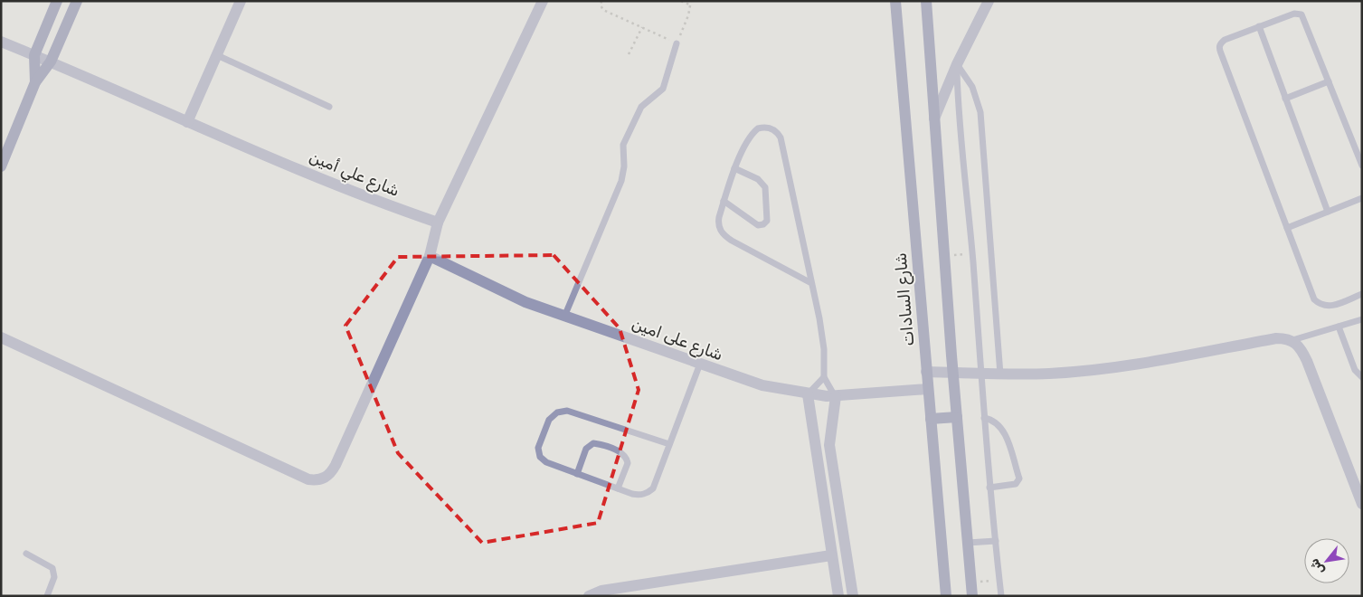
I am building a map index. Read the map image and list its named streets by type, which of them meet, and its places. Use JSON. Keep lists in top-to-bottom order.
{
  "streets": {
    "main road": ["شارع السادات"],
    "street": ["شارع علي أمين", "شارع على امين"]
  },
  "crossings": [
    ["شارع السادات", "شارع على امين"]
  ],
  "north": "bottom left"
}
